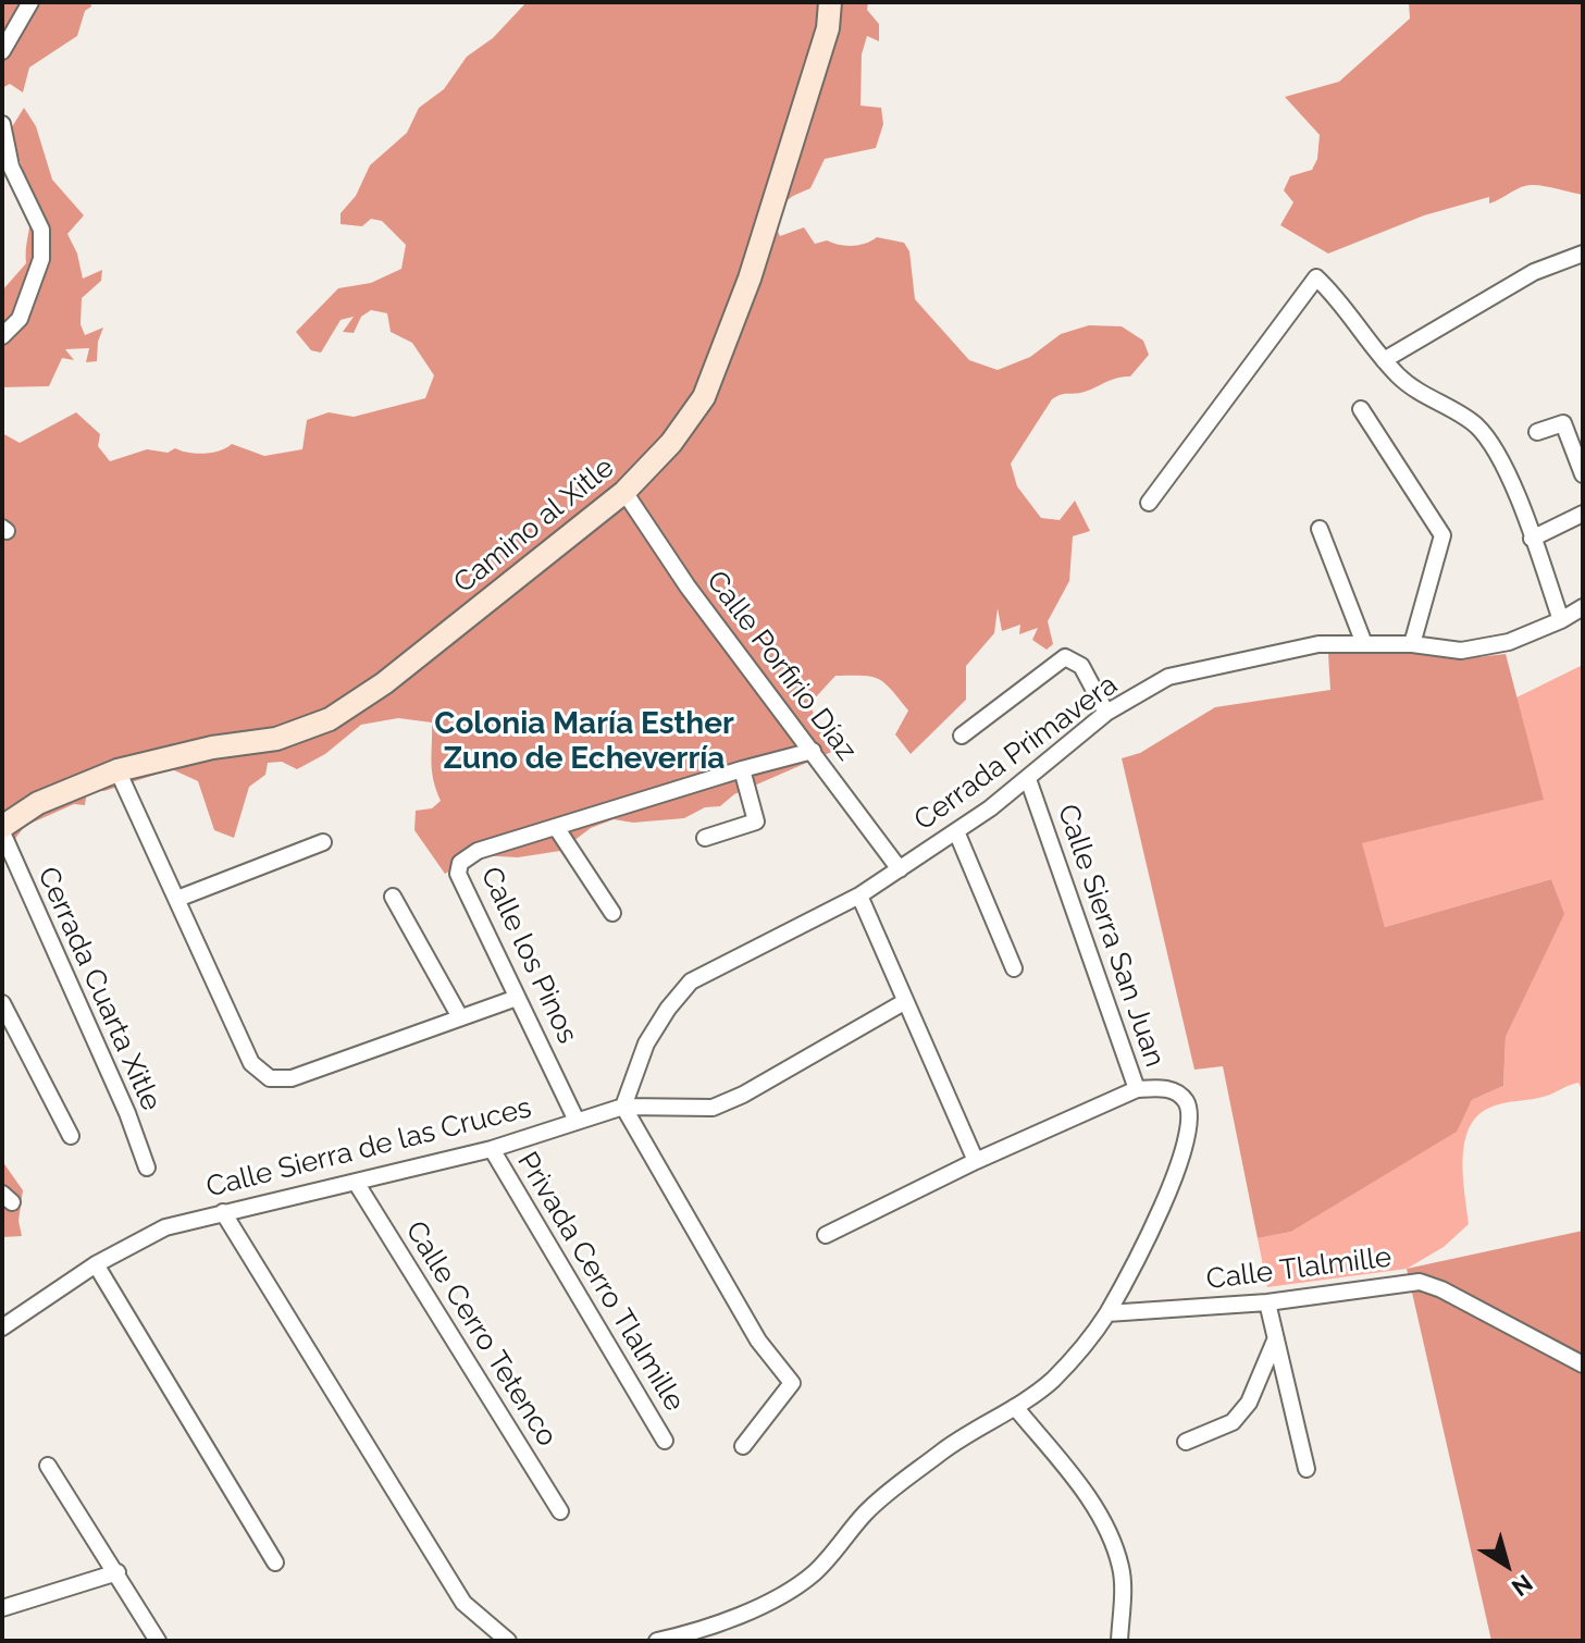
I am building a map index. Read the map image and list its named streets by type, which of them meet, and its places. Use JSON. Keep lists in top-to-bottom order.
{
  "streets": {
    "street": [
      "Camino al Xitle",
      "Calle Porfirio Díaz",
      "Cerrada Primavera",
      "Calle Sierra San Juan",
      "Calle los Pinos",
      "Cerrada Cuarta Xitle",
      "Calle Sierra de las Cruces",
      "Calle Tlalmille",
      "Privada Cerro Tlalmille",
      "Calle Cerro Tetenco"
    ]
  },
  "crossings": [
    ["Camino al Xitle", "Calle Porfirio Díaz"],
    ["Camino al Xitle", "Cerrada Cuarta Xitle"],
    ["Calle Porfirio Díaz", "Cerrada Primavera"],
    ["Calle Porfirio Díaz", "Calle los Pinos"],
    ["Cerrada Primavera", "Calle Sierra San Juan"],
    ["Cerrada Primavera", "Calle Sierra de las Cruces"],
    ["Calle Sierra San Juan", "Calle Tlalmille"],
    ["Calle los Pinos", "Calle Sierra de las Cruces"],
    ["Calle Sierra de las Cruces", "Privada Cerro Tlalmille"],
    ["Calle Sierra de las Cruces", "Calle Cerro Tetenco"]
  ],
  "districts": ["Colonia María Esther Zuno de Echeverría"],
  "north": "bottom right"
}
